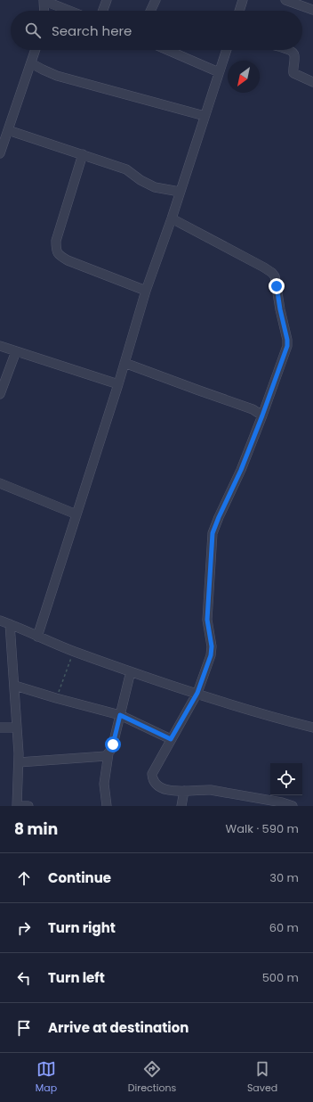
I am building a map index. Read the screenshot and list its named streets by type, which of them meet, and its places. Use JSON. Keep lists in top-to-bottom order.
{
  "north": "bottom left",
  "page": {
    "search": "Search here",
    "heading": ["8 min", "Walk · 590 m"],
    "list": [
      ["Continue", "30 m"],
      ["Turn right", "60 m"],
      ["Turn left", "500 m"],
      "Arrive at destination"
    ],
    "nav": ["Map", "Directions", "Saved"]
  }
}
